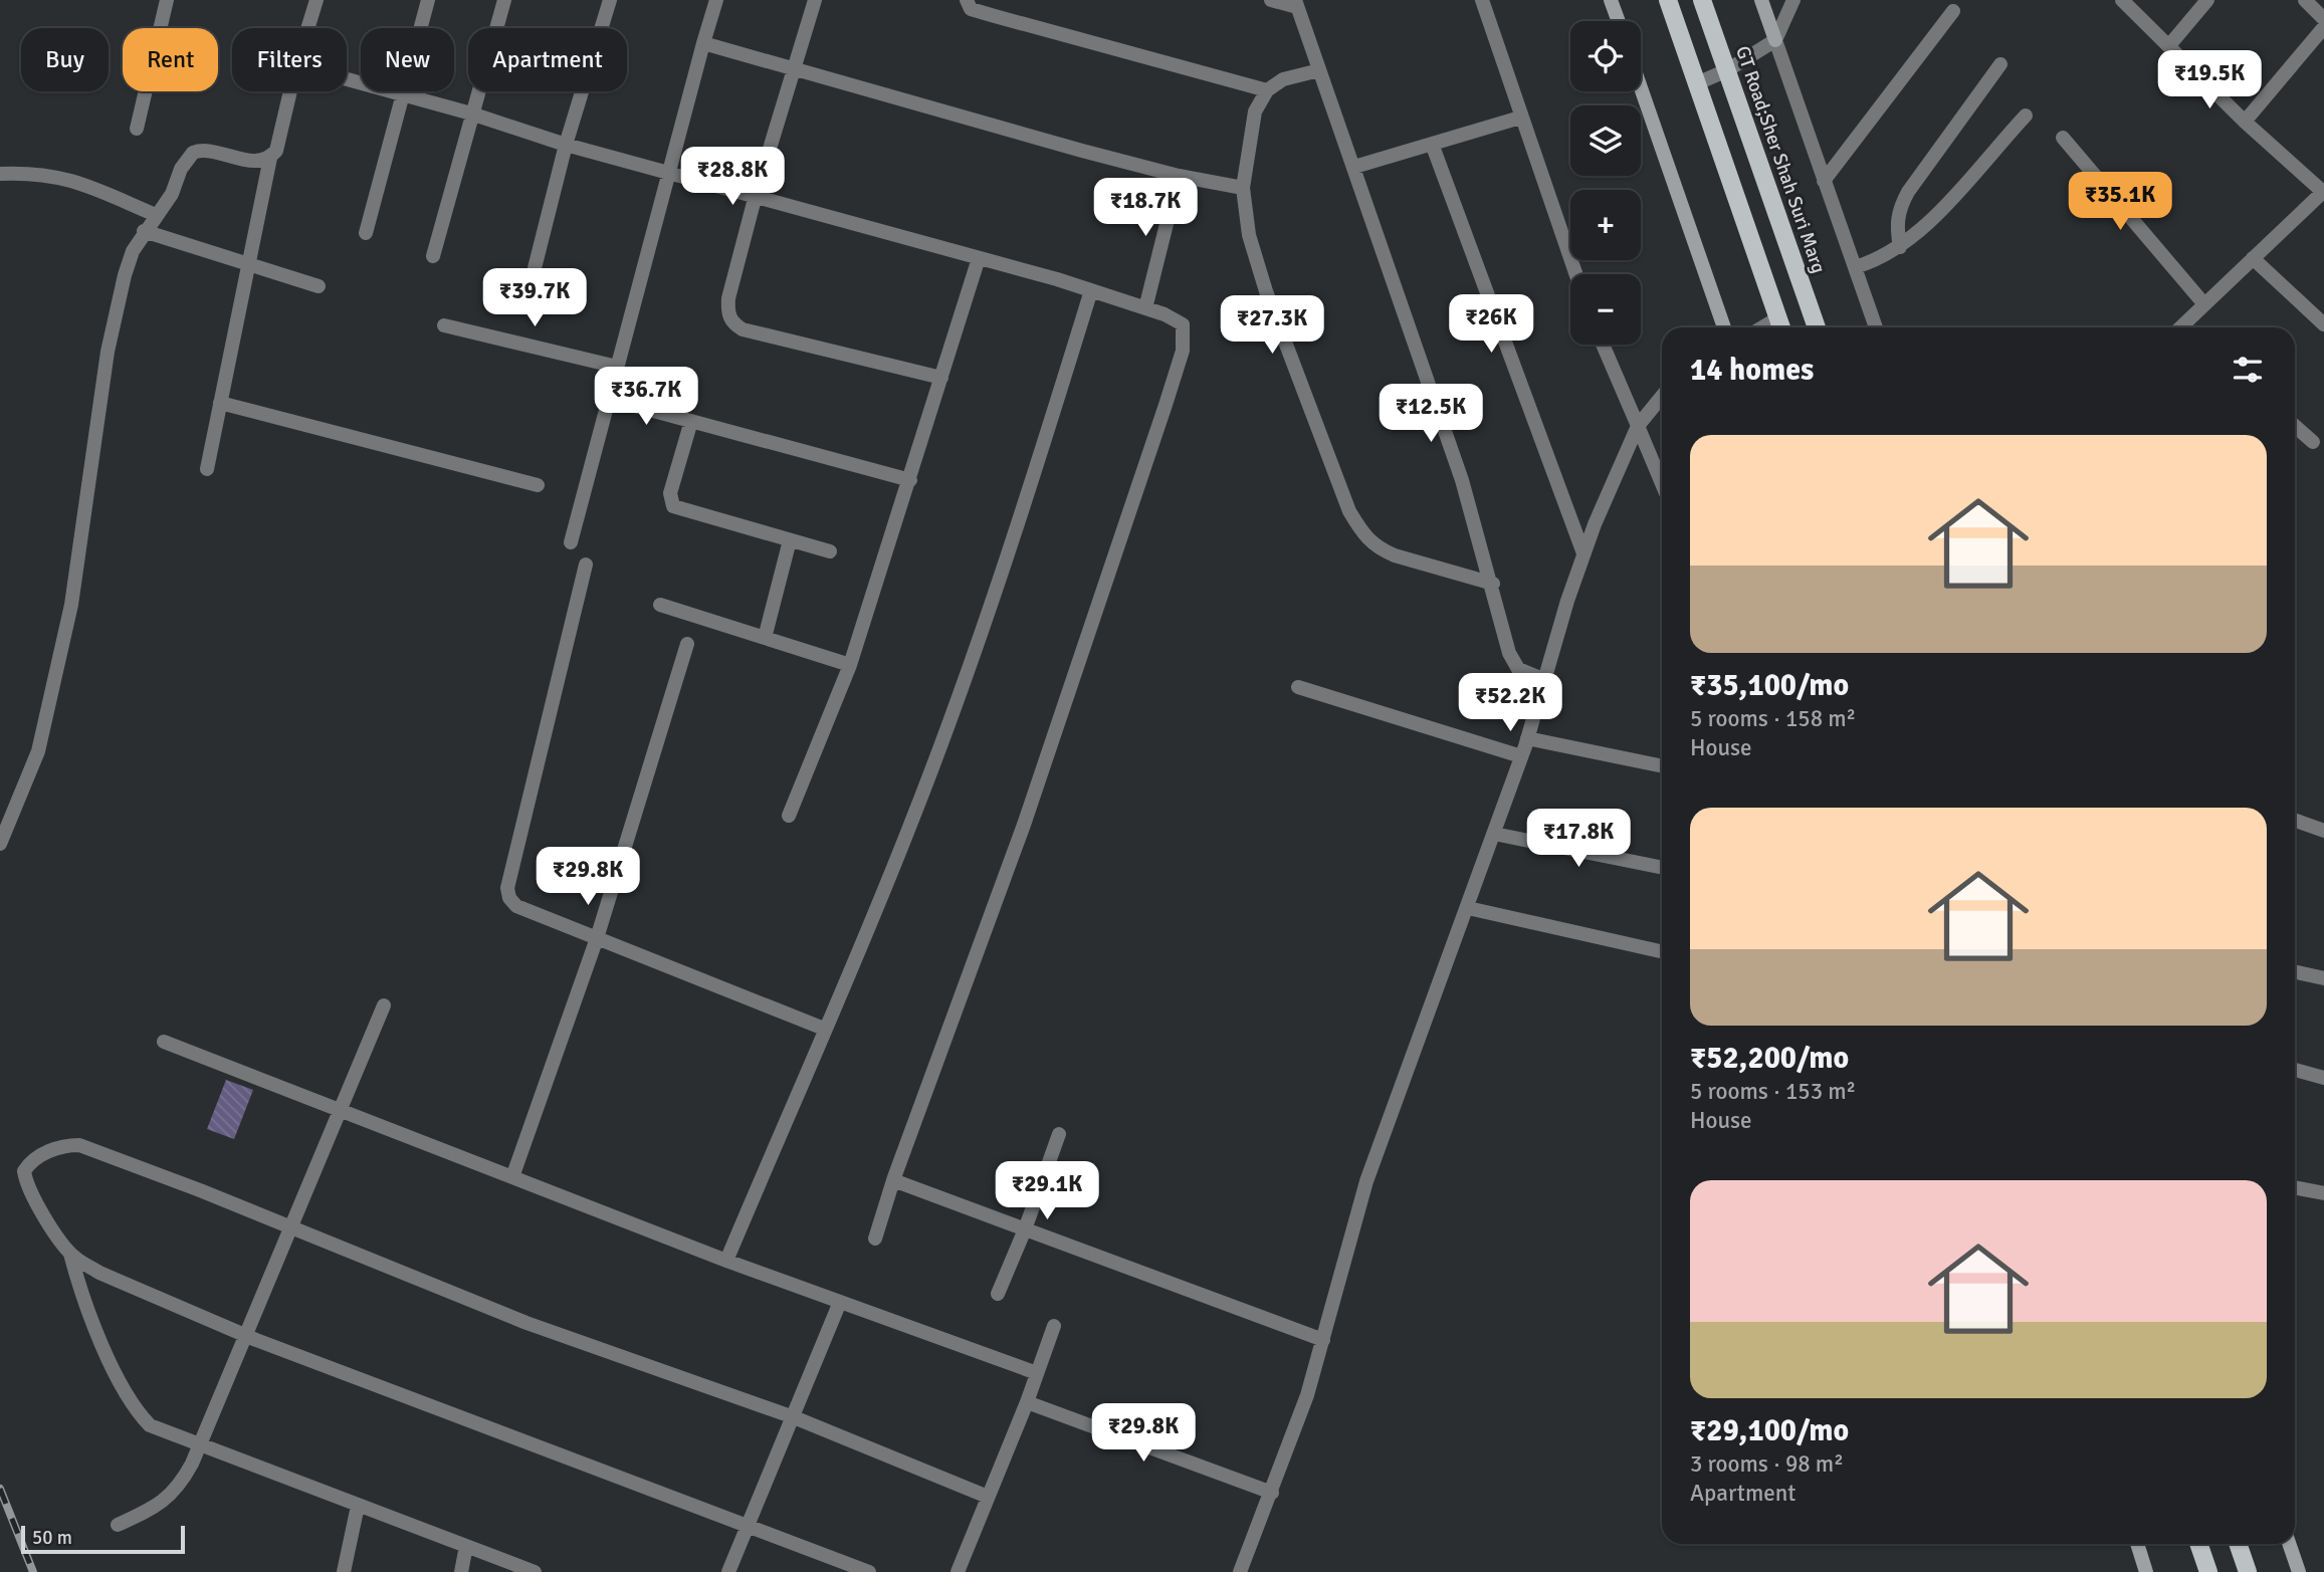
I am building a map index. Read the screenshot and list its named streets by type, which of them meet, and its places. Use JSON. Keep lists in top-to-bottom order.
{
  "streets": {
    "main road": ["GT Road;Sher Shah Suri Marg"]
  },
  "scale_bar": "50 m",
  "page": {
    "map_buttons": ["+", "−"],
    "chip": [
      "Buy",
      "Rent",
      "Filters",
      "New",
      "Apartment"
    ],
    "price": [
      "₹19.5K",
      "₹28.8K",
      "₹35.1K",
      "₹18.7K",
      "₹39.7K",
      "₹26K",
      "₹27.3K",
      "₹36.7K",
      "₹12.5K",
      "₹52.2K",
      "₹17.8K",
      "₹29.8K",
      "₹29.1K",
      "₹29.8K"
    ],
    "heading": "14 homes",
    "list": [
      {
        "name": "₹35,100/mo",
        "note": "5 rooms · 158 m² · House"
      },
      {
        "name": "₹52,200/mo",
        "note": "5 rooms · 153 m² · House"
      },
      {
        "name": "₹29,100/mo",
        "note": "3 rooms · 98 m² · Apartment"
      }
    ],
    "scale": "50 m"
  }
}
